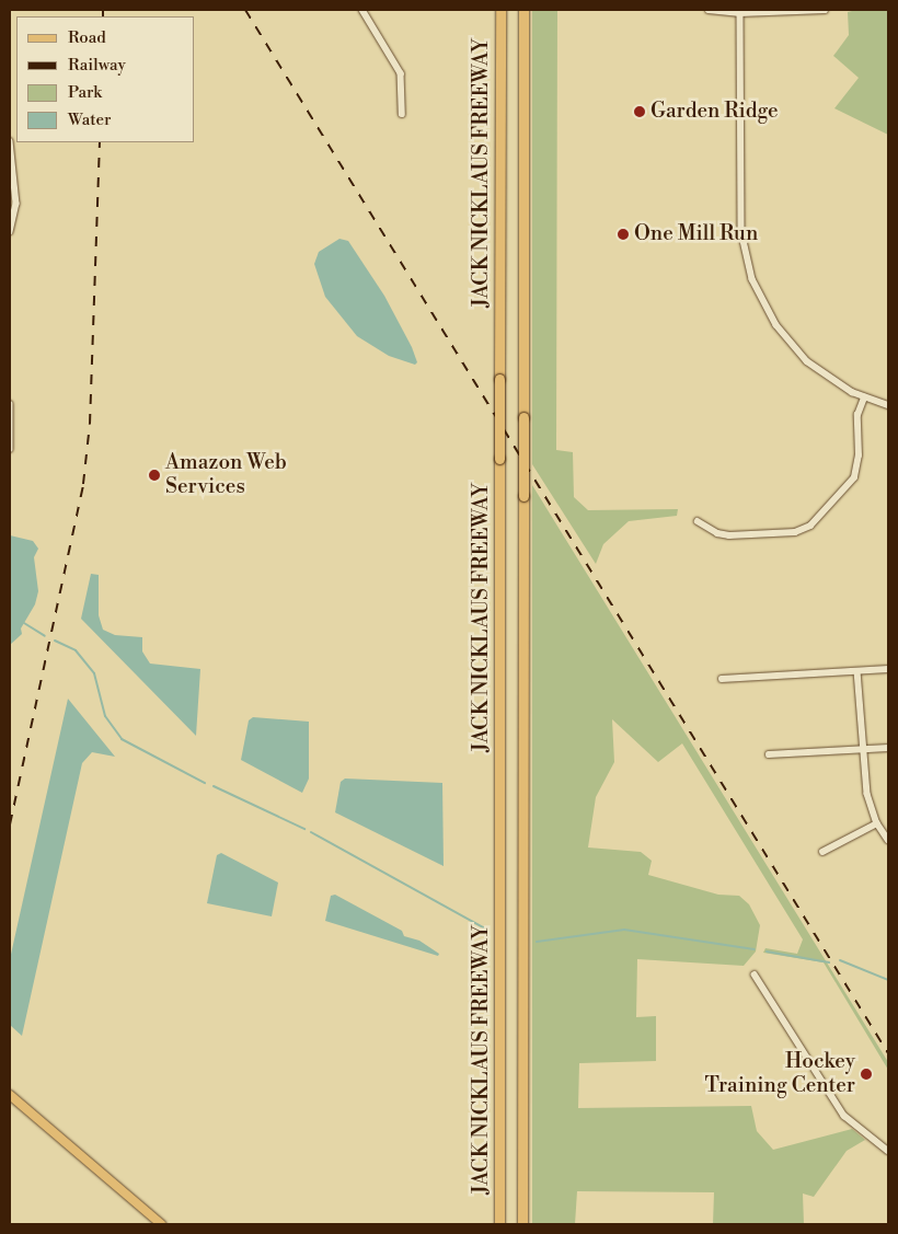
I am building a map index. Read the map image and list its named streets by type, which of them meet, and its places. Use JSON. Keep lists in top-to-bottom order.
{
  "streets": {
    "highway": ["JACK NICKLAUS FREEWAY"]
  },
  "places": [
    "Garden Ridge",
    "One Mill Run",
    "Amazon Web Services",
    "Hockey Training Center"
  ],
  "legend": [
    "Road",
    "Railway",
    "Park",
    "Water"
  ]
}
